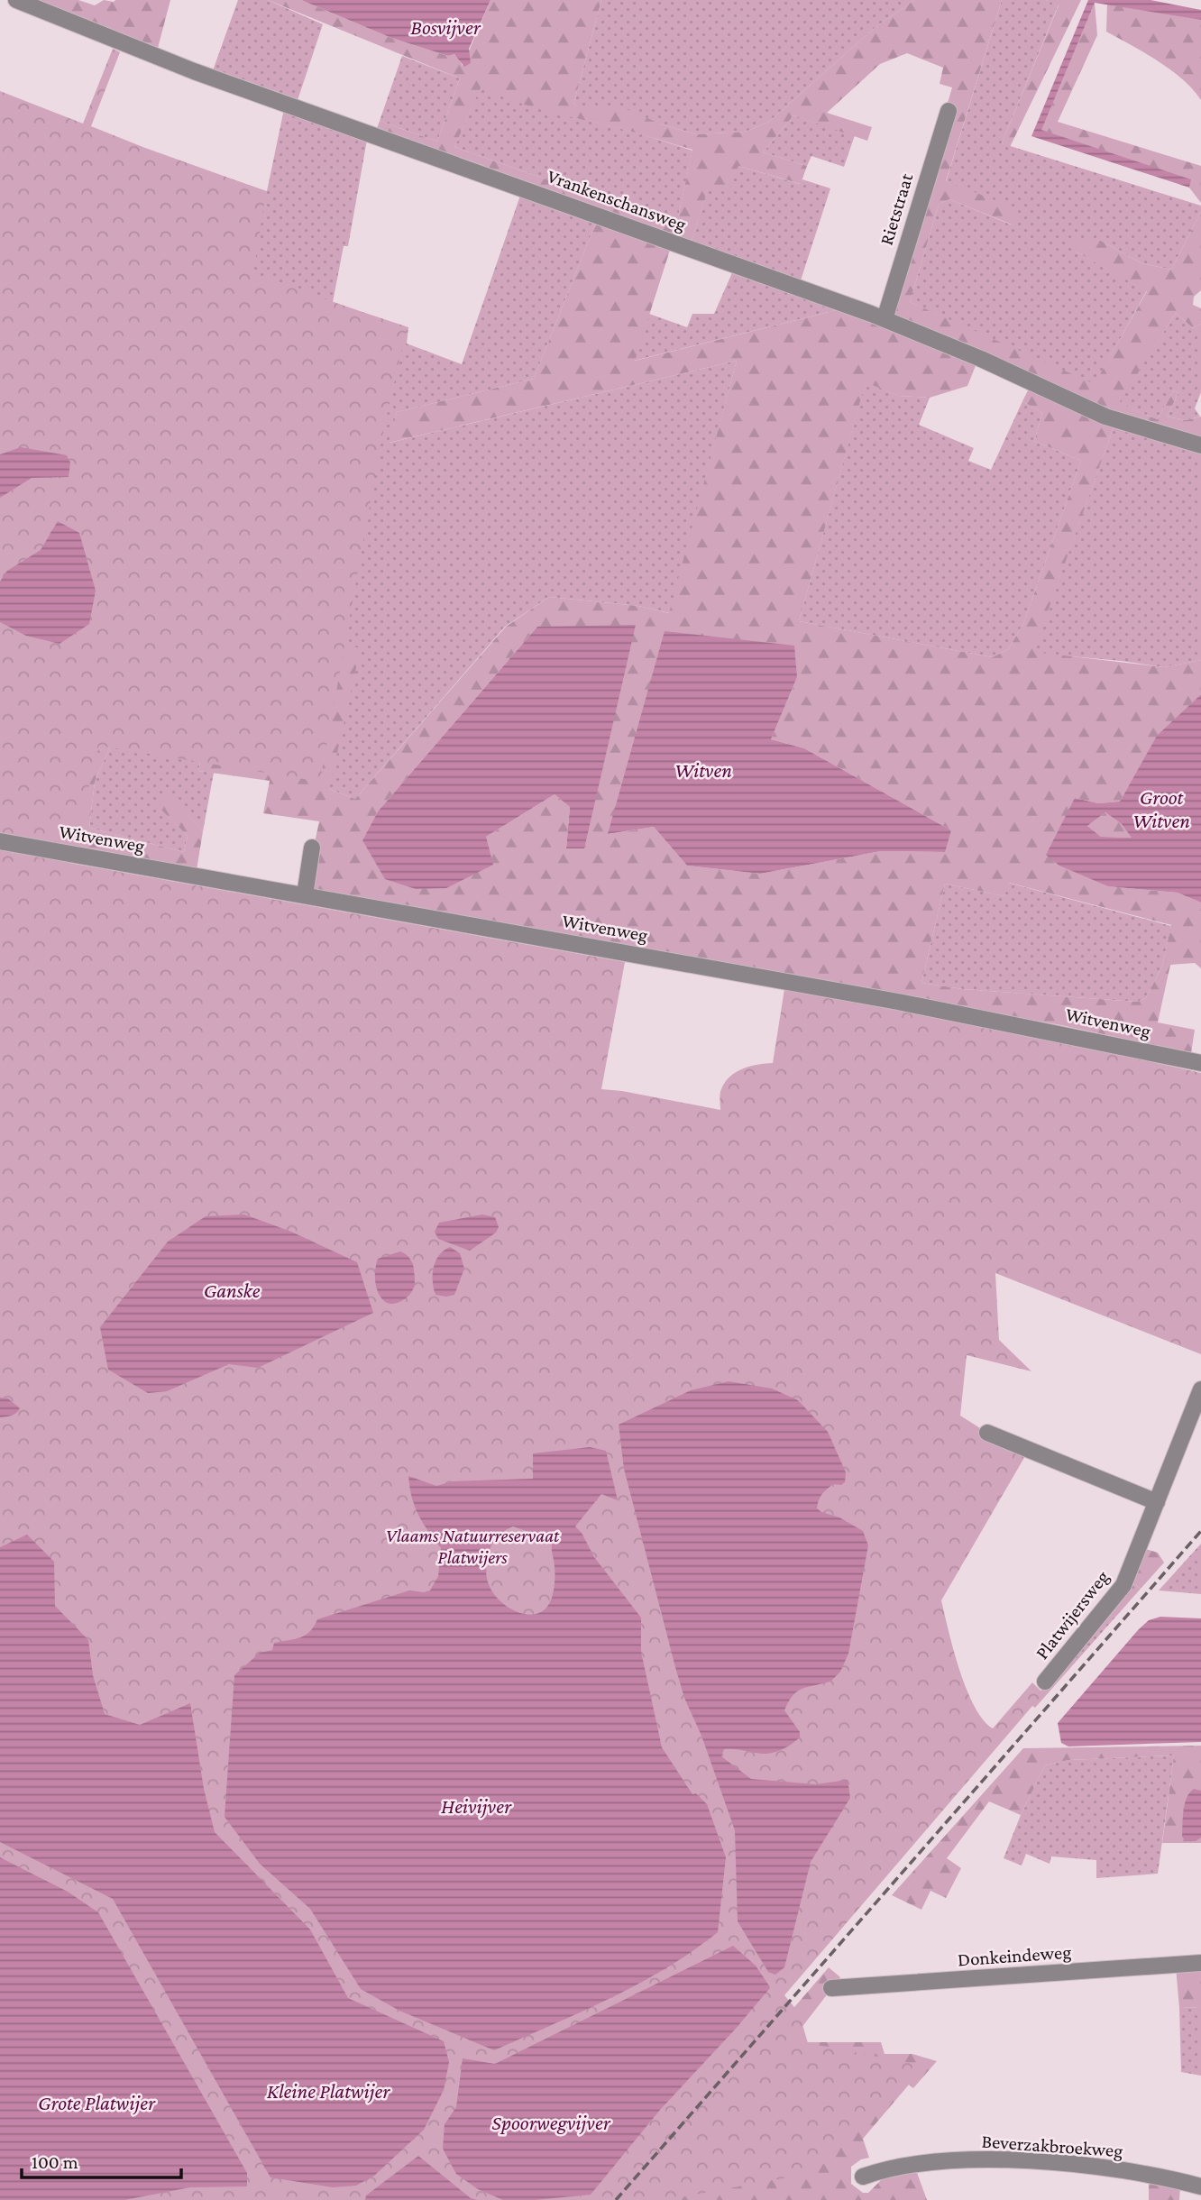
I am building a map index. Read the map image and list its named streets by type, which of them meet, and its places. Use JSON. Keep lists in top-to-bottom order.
{
  "streets": {
    "street": [
      "Vrankenschansweg",
      "Rietstraat",
      "Witvenweg",
      "Platwijersweg",
      "Donkeindeweg",
      "Beverzakbroekweg"
    ]
  },
  "crossings": [
    ["Vrankenschansweg", "Rietstraat"]
  ],
  "water": [
    "Bosvijver",
    "Witven",
    "Groot Witven",
    "Ganske",
    "Heivijver",
    "Kleine Platwijer",
    "Grote Platwijer",
    "Spoorwegvijver"
  ],
  "parks": ["Vlaams Natuurreservaat Platwijers"],
  "scale_bar": "100 m"
}
